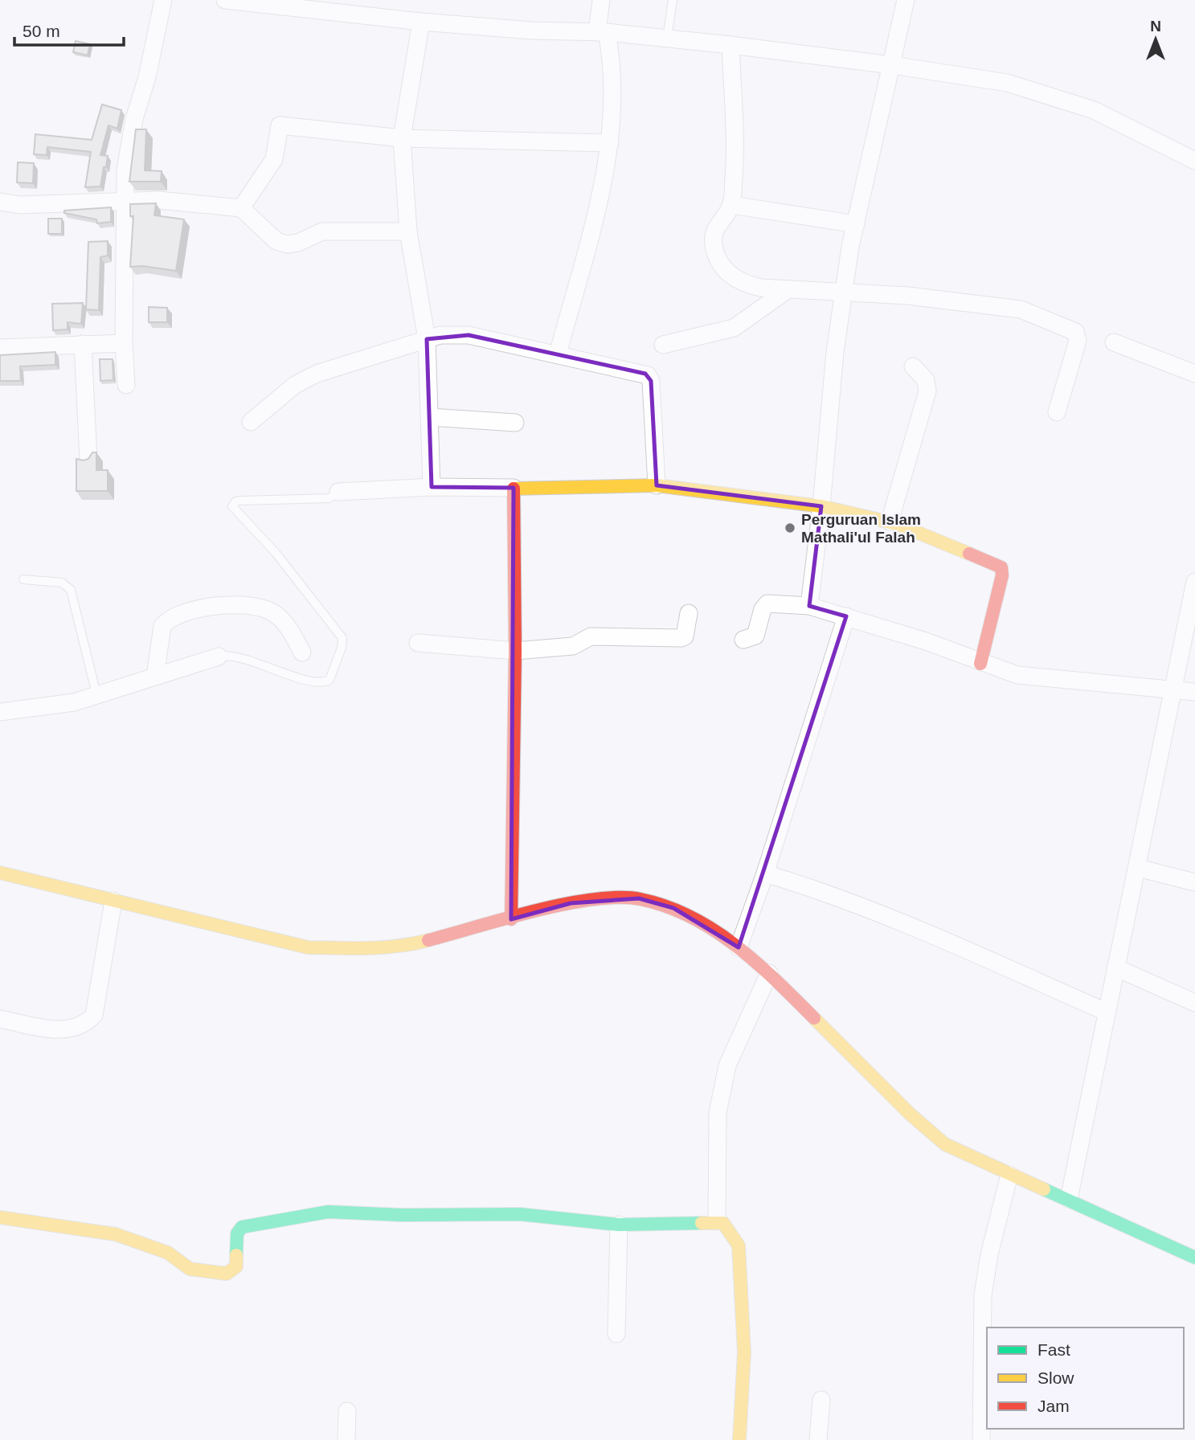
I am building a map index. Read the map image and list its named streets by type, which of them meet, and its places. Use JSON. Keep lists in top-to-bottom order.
{
  "places": ["Perguruan Islam Mathali'ul Falah"],
  "legend": ["Fast", "Slow", "Jam"],
  "scale_bar": "50 m",
  "north": "top"
}
